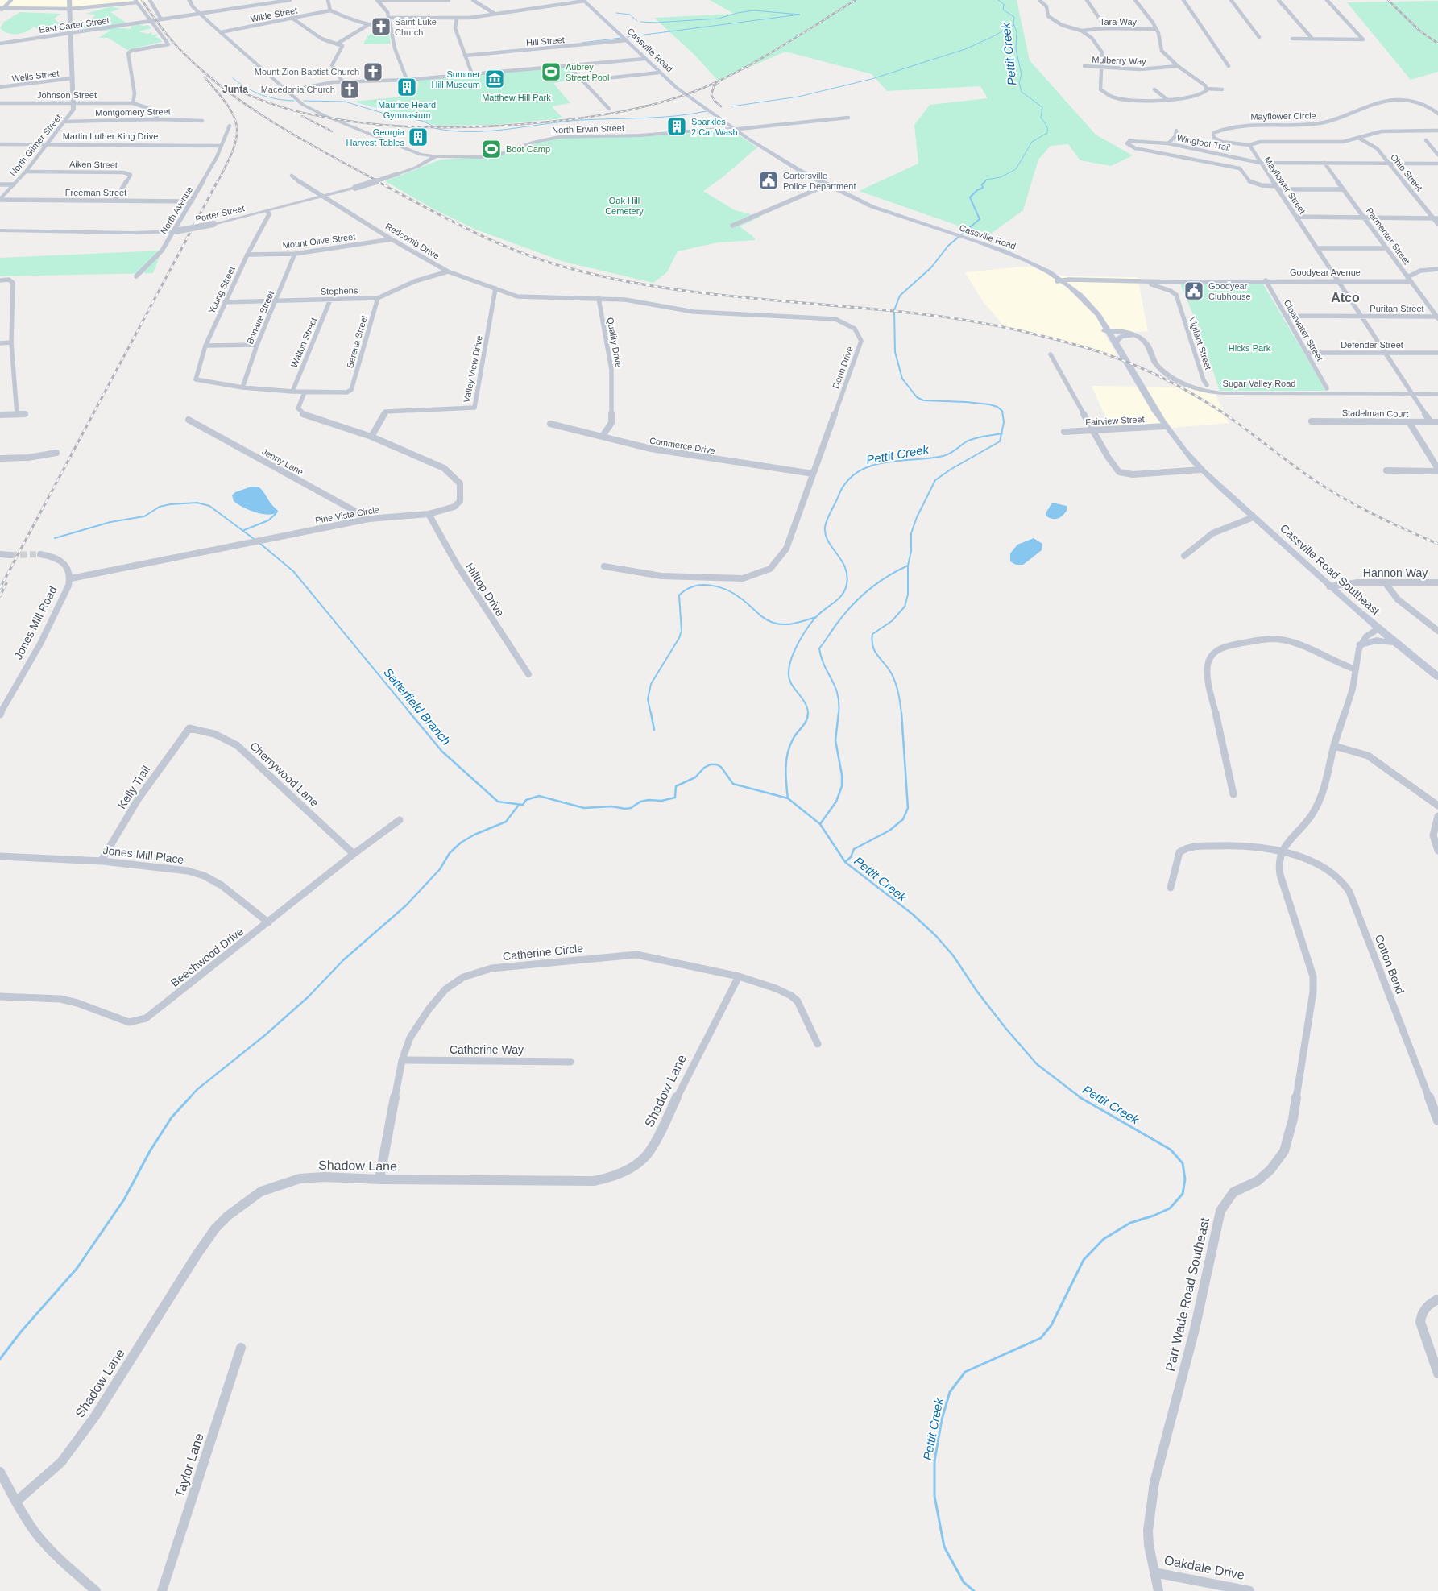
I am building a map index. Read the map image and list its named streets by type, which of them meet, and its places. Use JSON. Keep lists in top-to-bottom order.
{
  "streets": {
    "main road": ["Cassville Road", "Cassville Road Southeast"],
    "street": [
      "Wikle Street",
      "Tara Way",
      "East Carter Street",
      "Hill Street",
      "Mulberry Way",
      "Wells Street",
      "Johnson Street",
      "Montgomery Street",
      "Mayflower Circle",
      "North Erwin Street",
      "Martin Luther King Drive",
      "Wingfoot Trail",
      "North Gilmer Street",
      "Aiken Street",
      "Ohio Street",
      "Mayflower Street",
      "Freeman Street",
      "North Avenue",
      "Porter Street",
      "Parmenter Street",
      "Mount Olive Street",
      "Redcomb Drive",
      "Goodyear Avenue",
      "Young Street",
      "Stephens",
      "Puritan Street",
      "Bonaire Street",
      "Clearwater Street",
      "Serena Street",
      "Walton Street",
      "Quality Drive",
      "Vigilant Street",
      "Defender Street",
      "Donn Drive",
      "Valley View Drive",
      "Sugar Valley Road",
      "Stadelman Court",
      "Fairview Street",
      "Commerce Drive",
      "Jenny Lane",
      "Pine Vista Circle",
      "Hannon Way",
      "Hilltop Drive",
      "Jones Mill Road",
      "Cherrywood Lane",
      "Kelly Trail",
      "Jones Mill Place",
      "Catherine Circle",
      "Beechwood Drive",
      "Cotton Bend",
      "Catherine Way",
      "Shadow Lane",
      "Parr Wade Road Southeast",
      "Taylor Lane",
      "Oakdale Drive"
    ]
  },
  "crossings": [
    ["Wikle Street", "North Erwin Street"],
    ["East Carter Street", "North Erwin Street"],
    ["East Carter Street", "North Gilmer Street"],
    ["Hill Street", "Cassville Road"],
    ["Cassville Road", "North Erwin Street"],
    ["Cassville Road", "Goodyear Avenue"],
    ["Cassville Road", "Sugar Valley Road"],
    ["Cassville Road", "Fairview Street"],
    ["Cassville Road", "Cassville Road Southeast"],
    ["Wells Street", "North Gilmer Street"],
    ["Johnson Street", "North Gilmer Street"],
    ["Montgomery Street", "North Gilmer Street"],
    ["Mayflower Circle", "Mayflower Street"],
    ["North Erwin Street", "Porter Street"],
    ["Martin Luther King Drive", "North Gilmer Street"],
    ["Martin Luther King Drive", "North Avenue"],
    ["Wingfoot Trail", "Ohio Street"],
    ["Wingfoot Trail", "Mayflower Street"],
    ["Wingfoot Trail", "Parmenter Street"],
    ["North Gilmer Street", "Aiken Street"],
    ["North Gilmer Street", "Freeman Street"],
    ["Aiken Street", "Freeman Street"],
    ["Ohio Street", "Mayflower Street"],
    ["Mayflower Street", "Goodyear Avenue"],
    ["Mayflower Street", "Puritan Street"],
    ["Mayflower Street", "Defender Street"],
    ["Mayflower Street", "Sugar Valley Road"],
    ["Mayflower Street", "Stadelman Court"],
    ["Freeman Street", "North Avenue"],
    ["North Avenue", "Porter Street"],
    ["Porter Street", "Redcomb Drive"],
    ["Porter Street", "Young Street"],
    ["Parmenter Street", "Goodyear Avenue"],
    ["Parmenter Street", "Puritan Street"],
    ["Mount Olive Street", "Redcomb Drive"],
    ["Mount Olive Street", "Young Street"],
    ["Mount Olive Street", "Bonaire Street"],
    ["Redcomb Drive", "Stephens"],
    ["Redcomb Drive", "Donn Drive"],
    ["Redcomb Drive", "Valley View Drive"],
    ["Goodyear Avenue", "Clearwater Street"],
    ["Goodyear Avenue", "Vigilant Street"],
    ["Young Street", "Stephens"],
    ["Young Street", "Bonaire Street"],
    ["Stephens", "Bonaire Street"],
    ["Stephens", "Serena Street"],
    ["Stephens", "Walton Street"],
    ["Puritan Street", "Clearwater Street"],
    ["Clearwater Street", "Defender Street"],
    ["Quality Drive", "Donn Drive"],
    ["Quality Drive", "Commerce Drive"],
    ["Donn Drive", "Valley View Drive"],
    ["Donn Drive", "Commerce Drive"],
    ["Valley View Drive", "Pine Vista Circle"],
    ["Jenny Lane", "Pine Vista Circle"],
    ["Pine Vista Circle", "Hilltop Drive"],
    ["Pine Vista Circle", "Jones Mill Road"],
    ["Cassville Road Southeast", "Hannon Way"],
    ["Cherrywood Lane", "Kelly Trail"],
    ["Cherrywood Lane", "Beechwood Drive"],
    ["Kelly Trail", "Jones Mill Place"],
    ["Jones Mill Place", "Beechwood Drive"],
    ["Catherine Circle", "Catherine Way"],
    ["Catherine Circle", "Shadow Lane"],
    ["Cotton Bend", "Parr Wade Road Southeast"],
    ["Parr Wade Road Southeast", "Oakdale Drive"]
  ],
  "districts": ["Junta", "Atco"],
  "water": ["Pettit Creek", "Satterfield Branch"],
  "parks": ["Matthew Hill Park", "Oak Hill Cemetery", "Hicks Park"],
  "places": {
    "church": ["Saint Luke Church", "Mount Zion Baptist Church", "Macedonia Church"],
    "sports": ["Aubrey Street Pool", "Boot Camp"],
    "museum": ["Summer Hill Museum"],
    "building": ["Maurice Heard Gymnasium", "Sparkles 2 Car Wash", "Georgia Harvest Tables"],
    "public building": ["Cartersville Police Department", "Goodyear Clubhouse"]
  }
}
